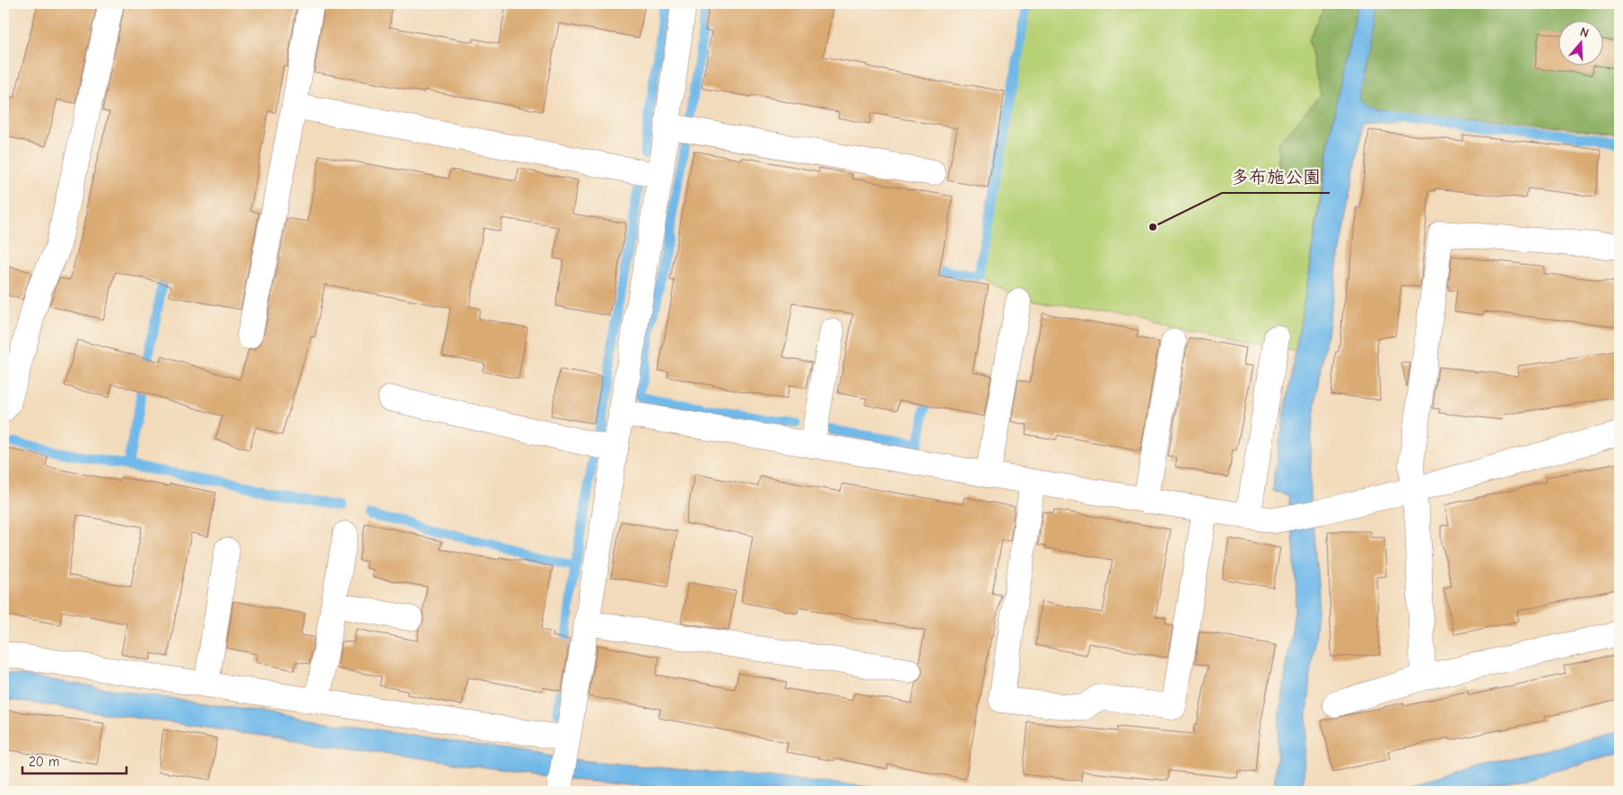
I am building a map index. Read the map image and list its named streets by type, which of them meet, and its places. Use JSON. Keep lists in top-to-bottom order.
{
  "places": ["多布施公園"],
  "scale_bar": "20 m",
  "north": "top"
}
